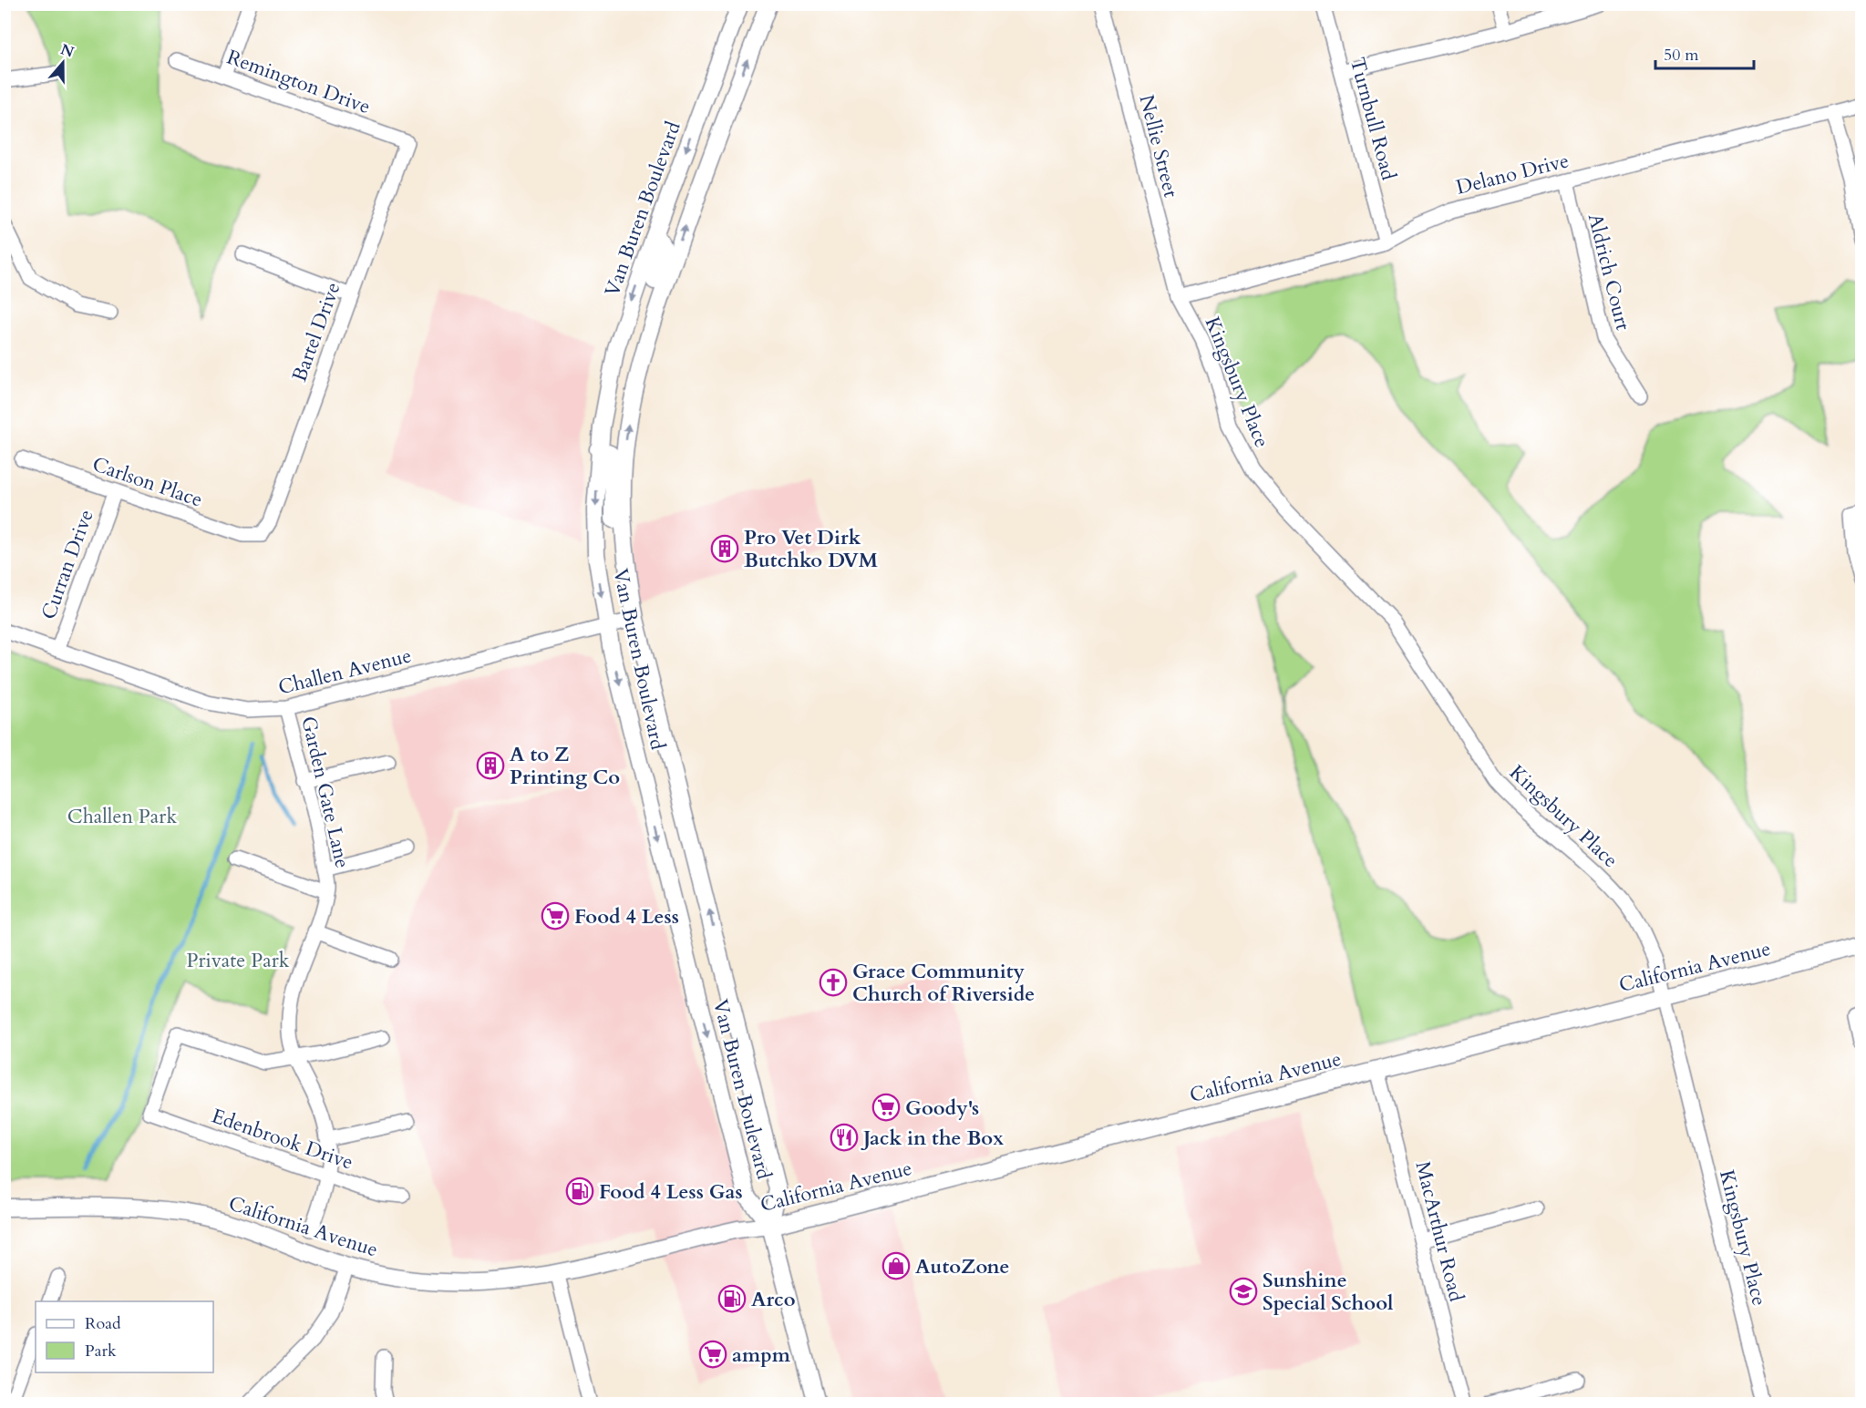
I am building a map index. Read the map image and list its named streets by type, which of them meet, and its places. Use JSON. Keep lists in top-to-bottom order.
{
  "streets": {
    "main road": ["Van Buren Boulevard", "California Avenue"],
    "street": [
      "Remington Drive",
      "Turnbull Road",
      "Nellie Street",
      "Delano Drive",
      "Aldrich Court",
      "Bartel Drive",
      "Kingsbury Place",
      "Carlson Place",
      "Curran Drive",
      "Challen Avenue",
      "Garden Gate Lane",
      "Edenbrook Drive",
      "MacArthur Road"
    ]
  },
  "crossings": [
    ["Remington Drive", "Bartel Drive"],
    ["Turnbull Road", "Delano Drive"],
    ["Nellie Street", "Delano Drive"],
    ["Nellie Street", "Kingsbury Place"],
    ["Delano Drive", "Aldrich Court"],
    ["Delano Drive", "Kingsbury Place"],
    ["Van Buren Boulevard", "Challen Avenue"],
    ["Van Buren Boulevard", "California Avenue"],
    ["Bartel Drive", "Carlson Place"],
    ["Kingsbury Place", "California Avenue"],
    ["Carlson Place", "Curran Drive"],
    ["Curran Drive", "Challen Avenue"],
    ["Challen Avenue", "Garden Gate Lane"],
    ["Garden Gate Lane", "Edenbrook Drive"],
    ["California Avenue", "MacArthur Road"]
  ],
  "parks": ["Challen Park", "Private Park"],
  "places": {
    "building": ["Pro Vet Dirk Butchko DVM", "A to Z Printing Co"],
    "supermarket": ["Food 4 Less", "Goody's", "ampm"],
    "church": ["Grace Community Church of Riverside"],
    "restaurant": ["Jack in the Box"],
    "fuel station": ["Food 4 Less Gas", "Arco"],
    "shop": ["AutoZone"],
    "school or university": ["Sunshine Special School"]
  },
  "legend": ["Road", "Park"],
  "scale_bar": "50 m",
  "north": "top"
}
